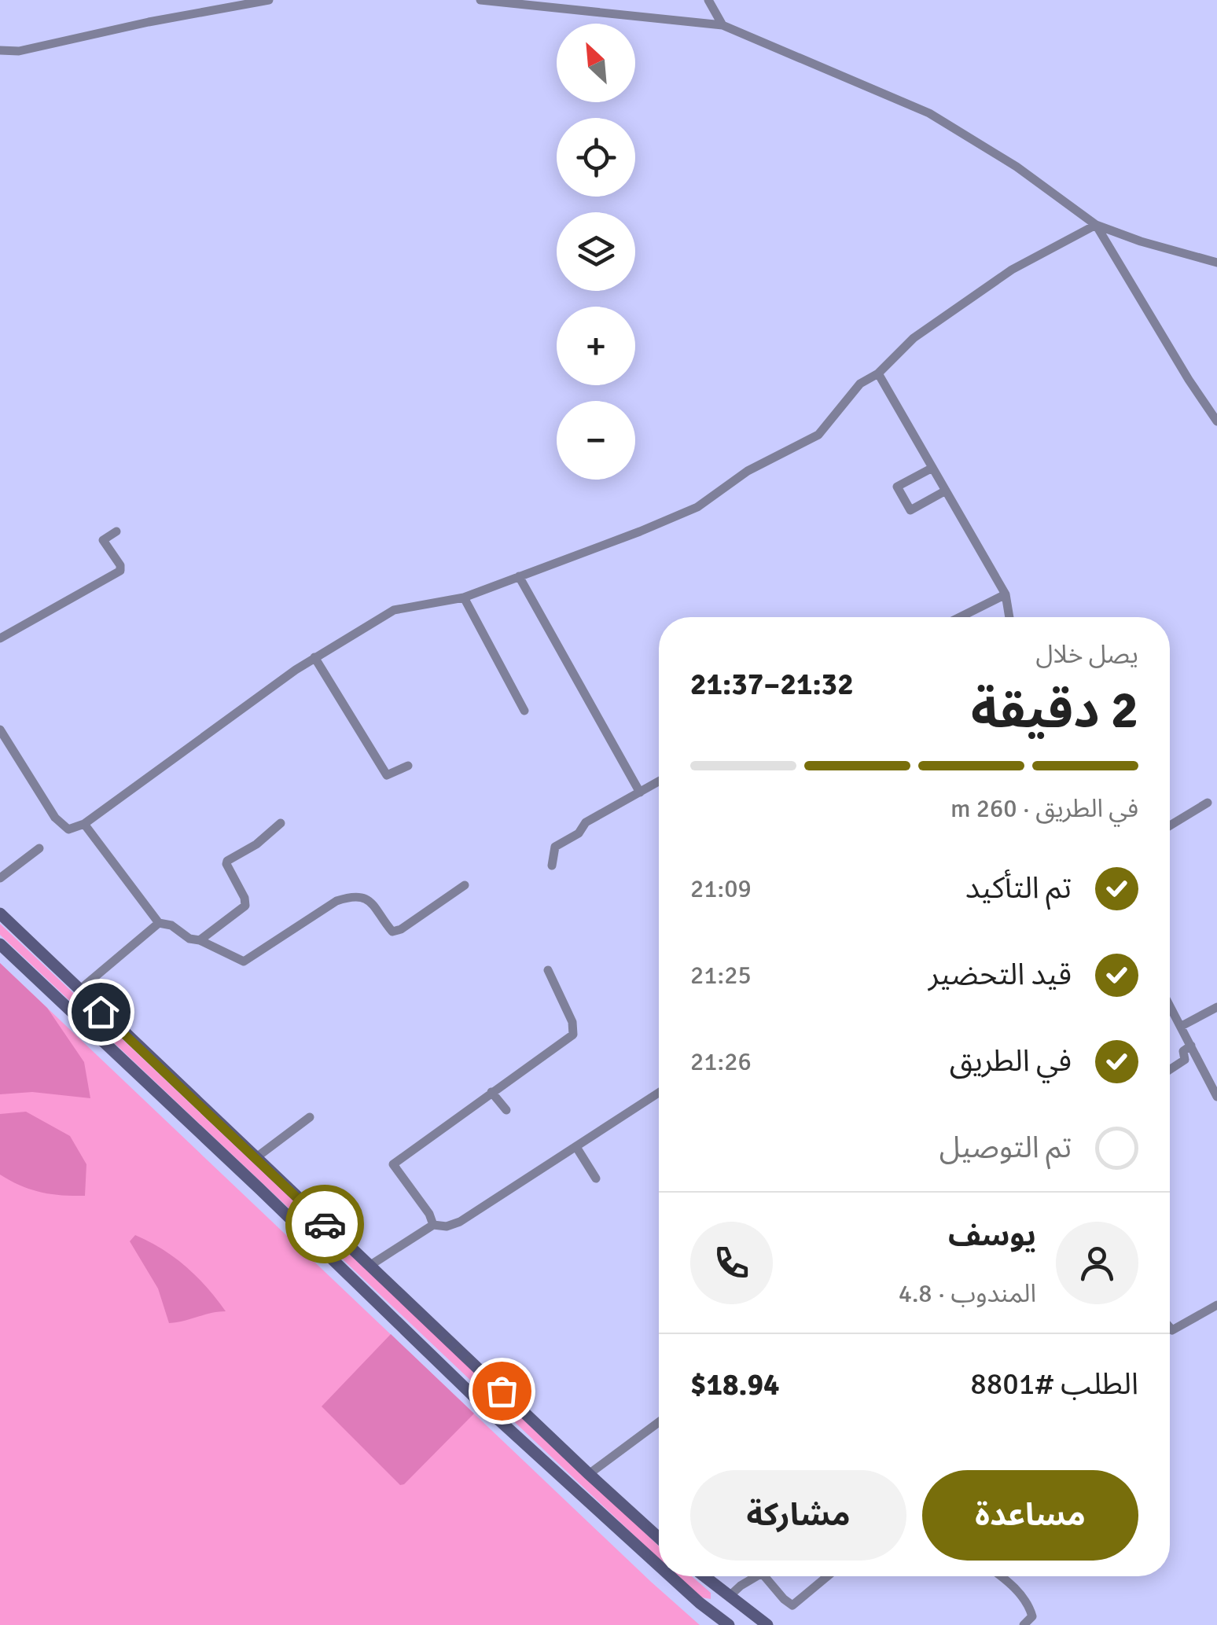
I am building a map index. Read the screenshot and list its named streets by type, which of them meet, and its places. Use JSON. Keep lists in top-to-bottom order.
{
  "north": "top left",
  "page": {
    "map_buttons": ["+", "−"],
    "heading": ["2 دقيقة", "يصل خلال", "21:32–21:37"],
    "panel": [
      "يوسف",
      "المندوب · 4.8",
      "الطلب #8801",
      "$18.94"
    ],
    "bar": "في الطريق · 260 m",
    "list": [
      ["تم التأكيد", "21:09"],
      ["قيد التحضير", "21:25"],
      ["في الطريق", "21:26"],
      "تم التوصيل"
    ],
    "buttons": ["مساعدة", "مشاركة"]
  }
}
